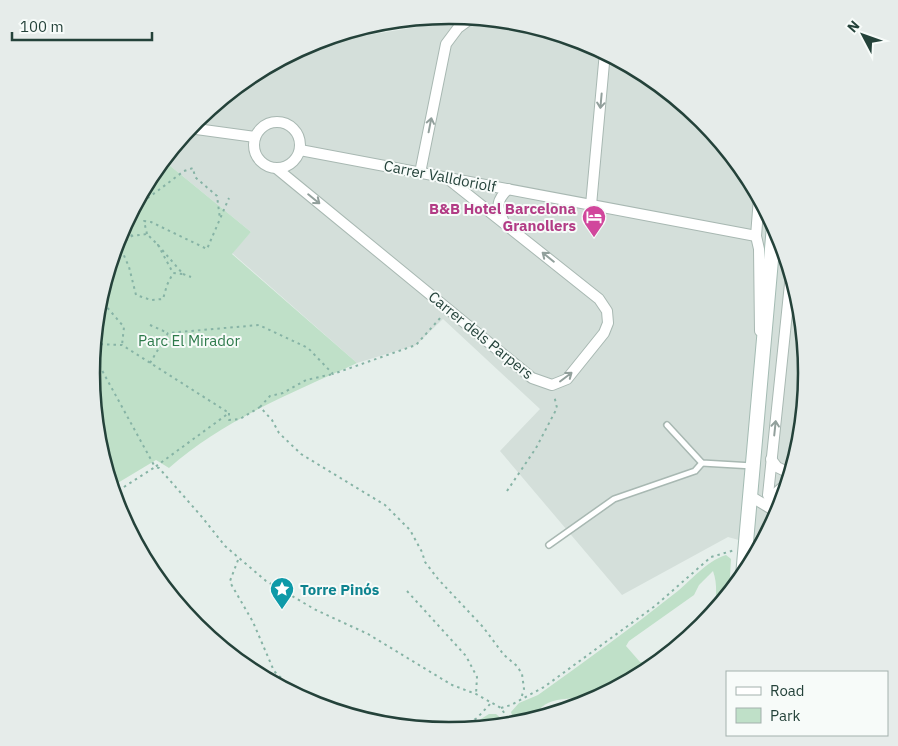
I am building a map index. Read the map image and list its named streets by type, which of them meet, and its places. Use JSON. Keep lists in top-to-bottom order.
{
  "streets": {
    "street": ["Carrer Valldoriolf", "Carrer dels Parpers"]
  },
  "crossings": [
    ["Carrer Valldoriolf", "Carrer dels Parpers"]
  ],
  "parks": ["Parc El Mirador"],
  "places": {
    "hotel": ["B&B Hotel Barcelona Granollers"],
    "place": ["Torre Pinós"]
  },
  "legend": ["Road", "Park"],
  "scale_bar": "100 m",
  "north": "top left"
}
